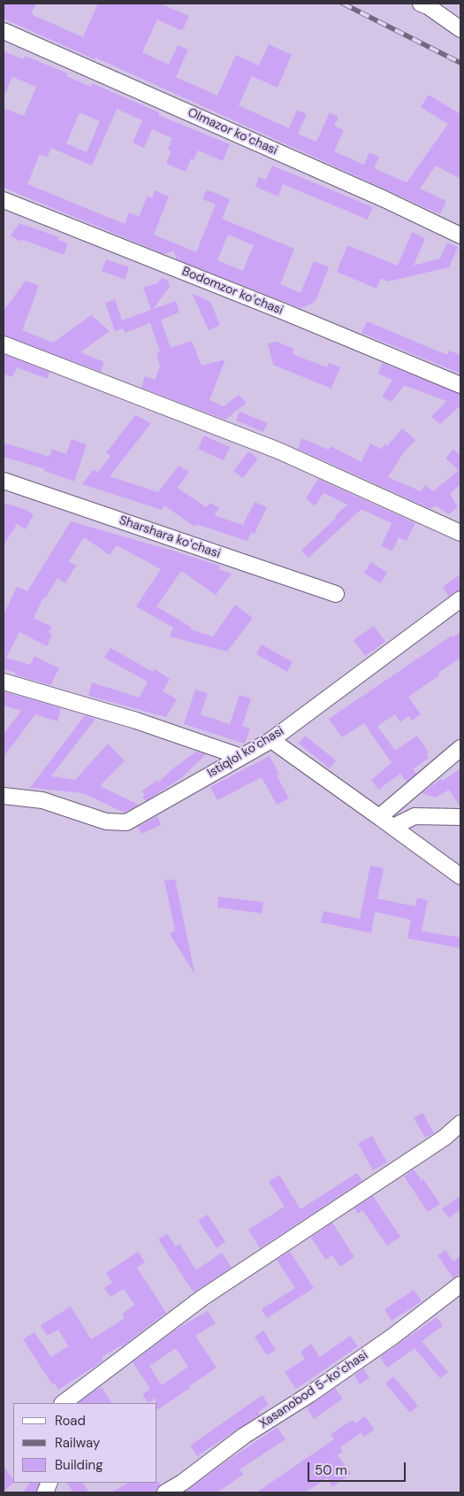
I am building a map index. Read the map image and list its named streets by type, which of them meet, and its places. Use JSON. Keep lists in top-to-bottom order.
{
  "streets": {
    "street": [
      "Olmazor koʻchasi",
      "Bodomzor koʻchasi",
      "Sharshara koʻchasi",
      "Istiqlol koʻchasi",
      "Xasanobod 5-koʻchasi"
    ]
  },
  "legend": ["Road", "Railway", "Building"],
  "scale_bar": "50 m"
}
